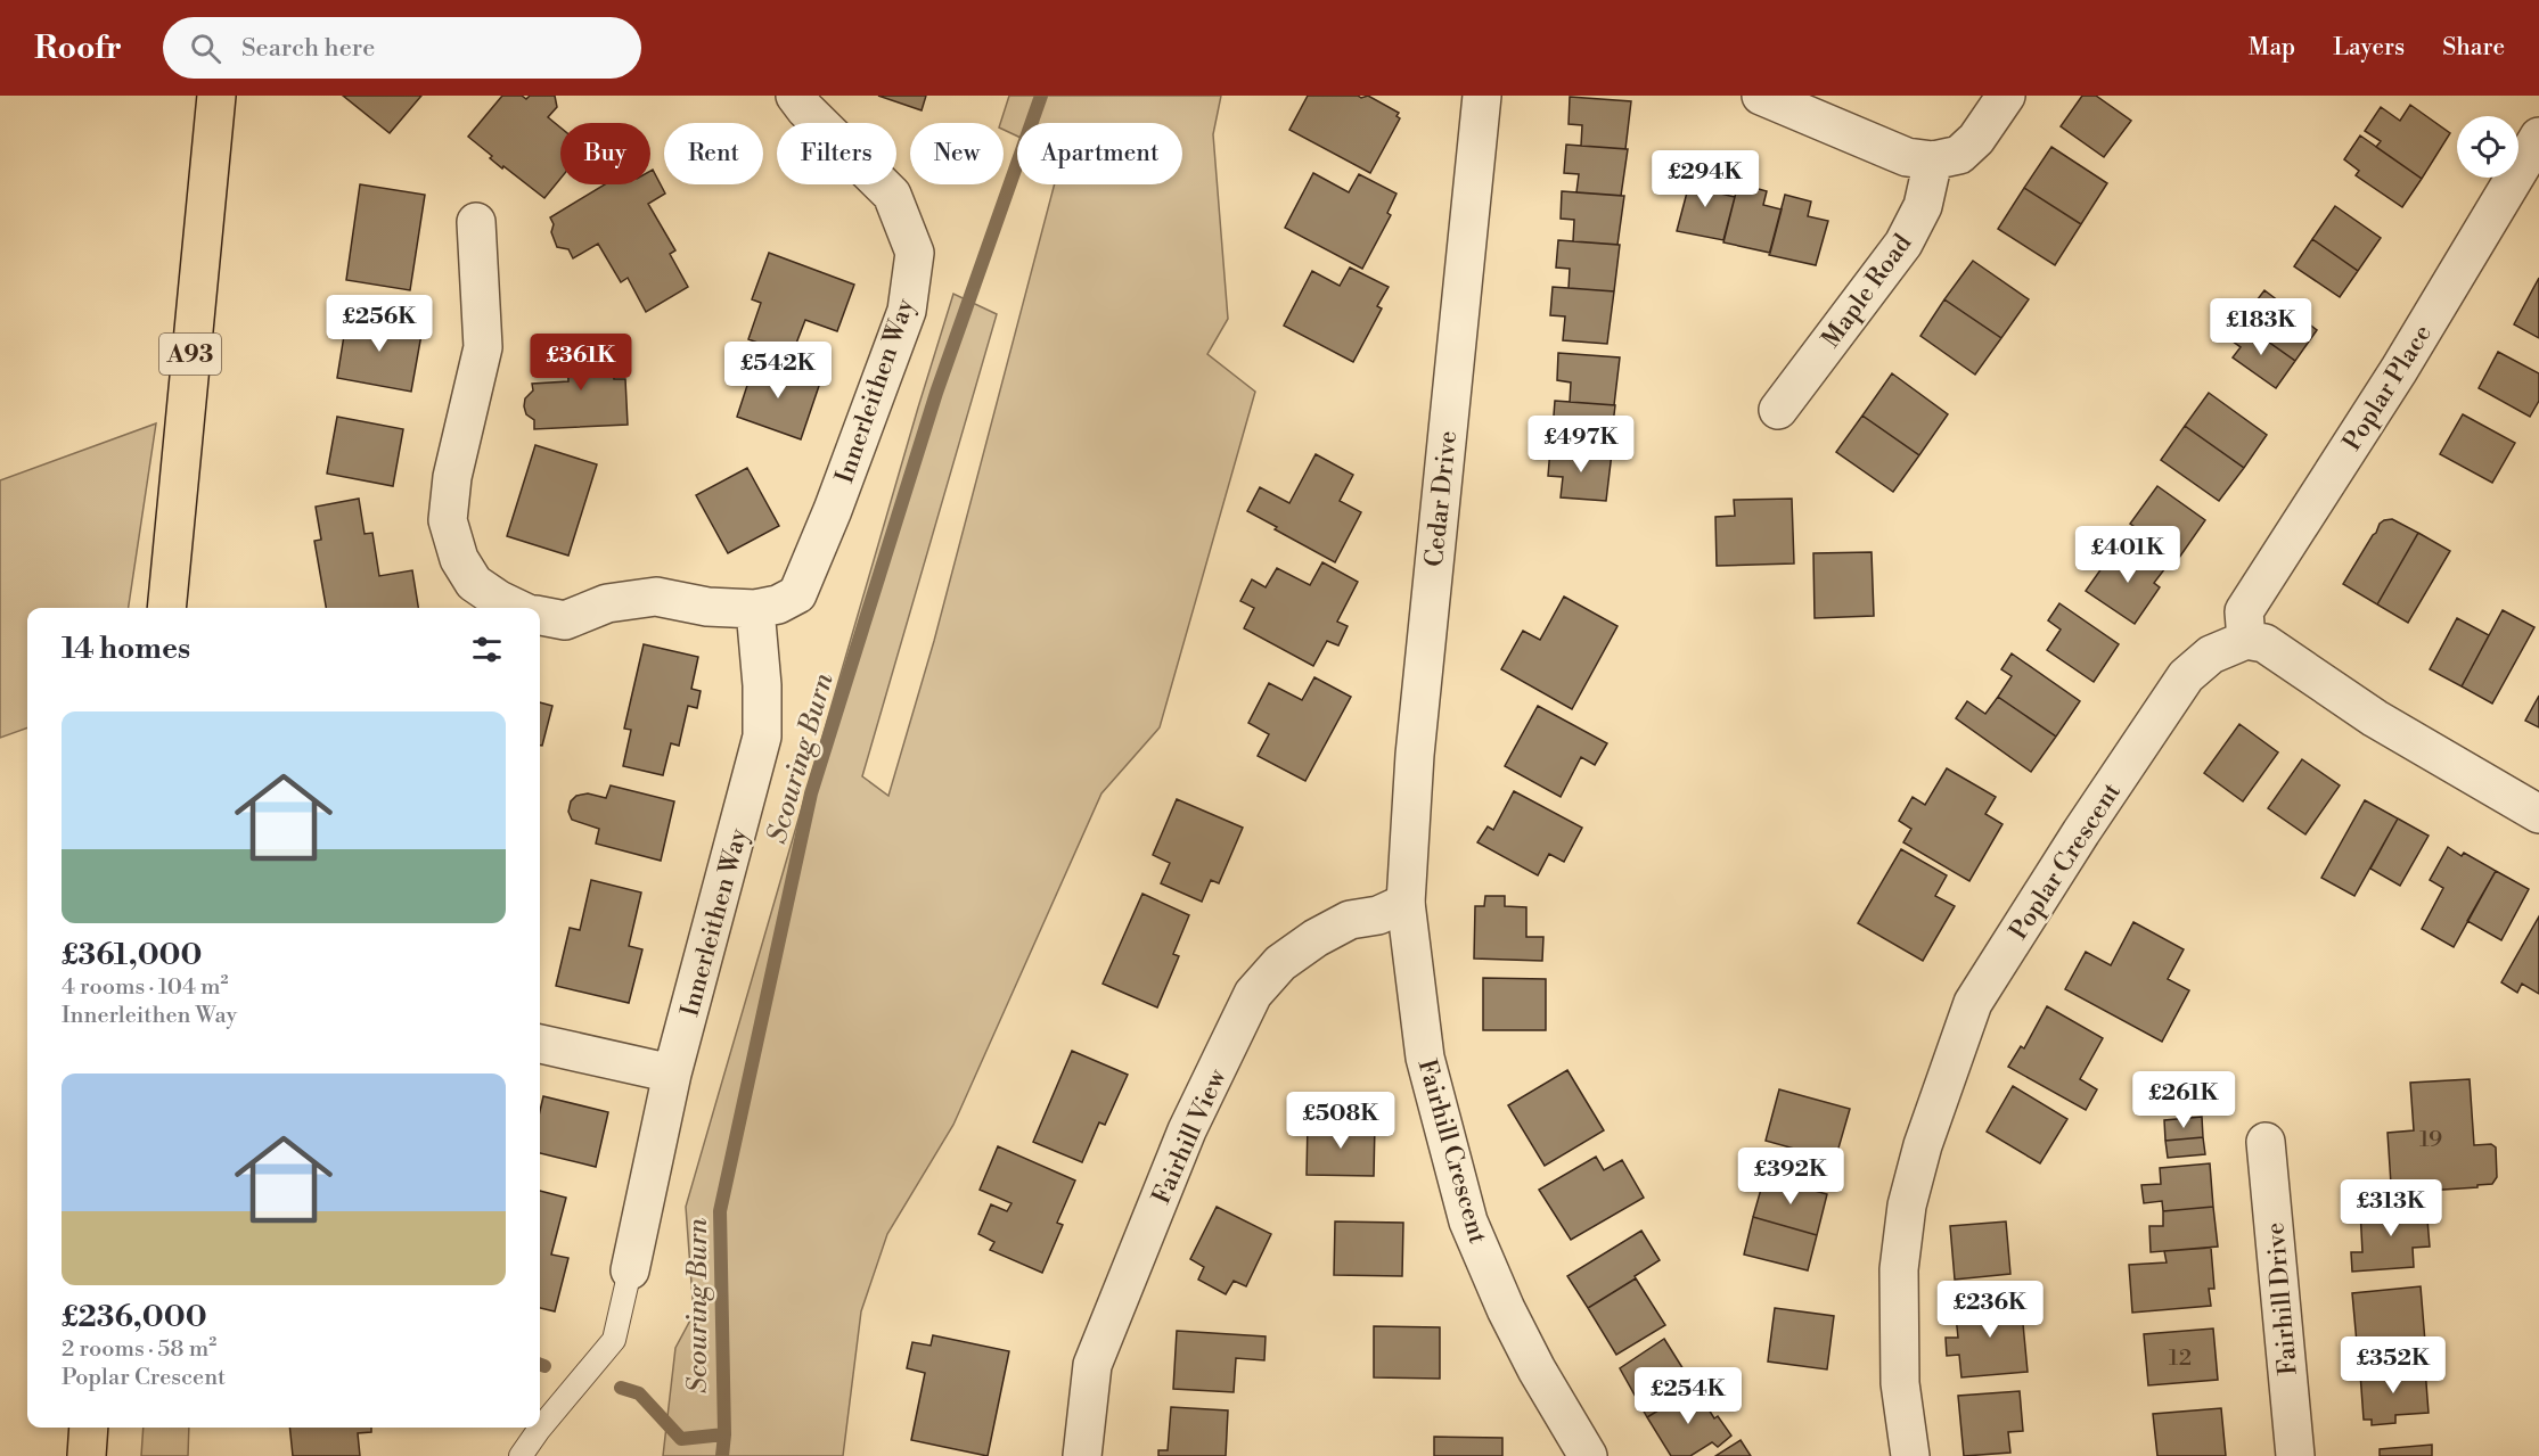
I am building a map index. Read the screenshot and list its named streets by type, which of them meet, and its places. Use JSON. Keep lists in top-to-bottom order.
{
  "streets": {
    "main road": ["A93"],
    "street": [
      "Maple Road",
      "Poplar Place",
      "Innerleithen Way",
      "Cedar Drive",
      "Poplar Crescent",
      "Fairhill View",
      "Fairhill Crescent",
      "Fairhill Drive"
    ]
  },
  "crossings": [
    ["Poplar Place", "Poplar Crescent"],
    ["Cedar Drive", "Fairhill View"],
    ["Cedar Drive", "Fairhill Crescent"],
    ["Fairhill View", "Fairhill Crescent"]
  ],
  "water": ["Scouring Burn"],
  "house_numbers": ["19", "12"],
  "page": {
    "header": "Roofr",
    "search": "Search here",
    "nav": ["Map", "Layers", "Share"],
    "chip": [
      "Buy",
      "Rent",
      "Filters",
      "New",
      "Apartment"
    ],
    "price": [
      "£294K",
      "£256K",
      "£183K",
      "£361K",
      "£542K",
      "£497K",
      "£401K",
      "£261K",
      "£508K",
      "£392K",
      "£313K",
      "£236K",
      "£352K",
      "£254K"
    ],
    "heading": "14 homes",
    "list": [
      {
        "name": "£361,000",
        "note": "4 rooms · 104 m² · Innerleithen Way"
      },
      {
        "name": "£236,000",
        "note": "2 rooms · 58 m² · Poplar Crescent"
      }
    ]
  }
}
